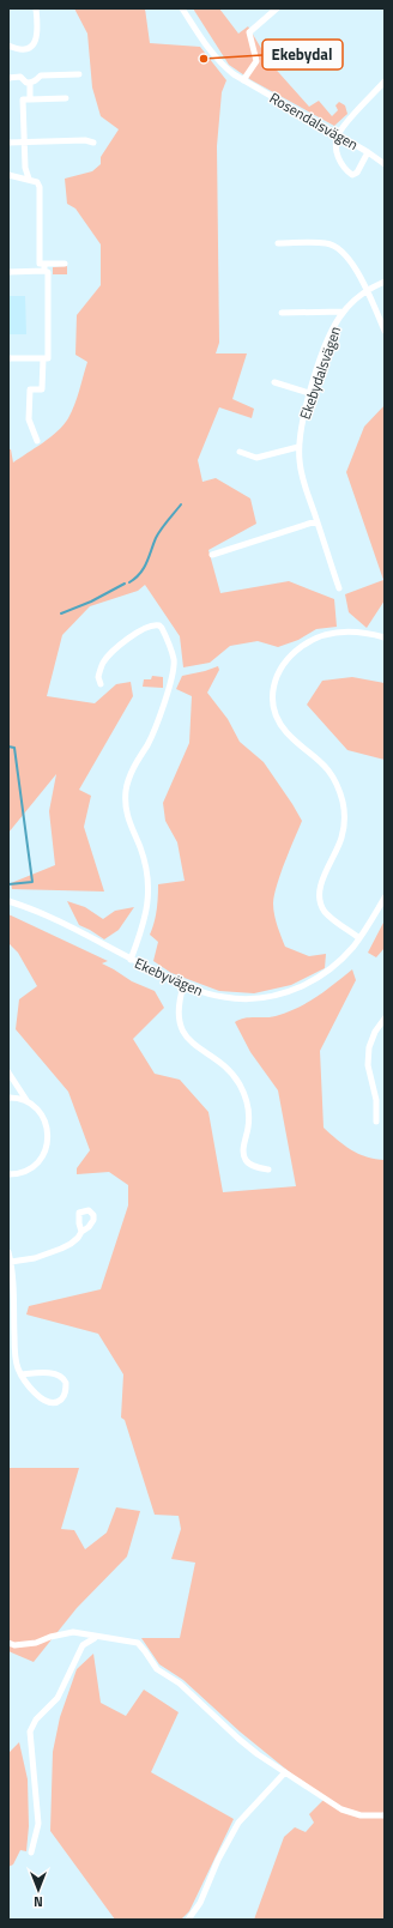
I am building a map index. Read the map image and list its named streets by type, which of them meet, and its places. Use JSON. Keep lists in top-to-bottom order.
{
  "streets": {
    "street": ["Rosendalsvägen", "Ekebydalsvägen", "Ekebyvägen"]
  },
  "places": ["Ekebydal"],
  "north": "bottom"
}
